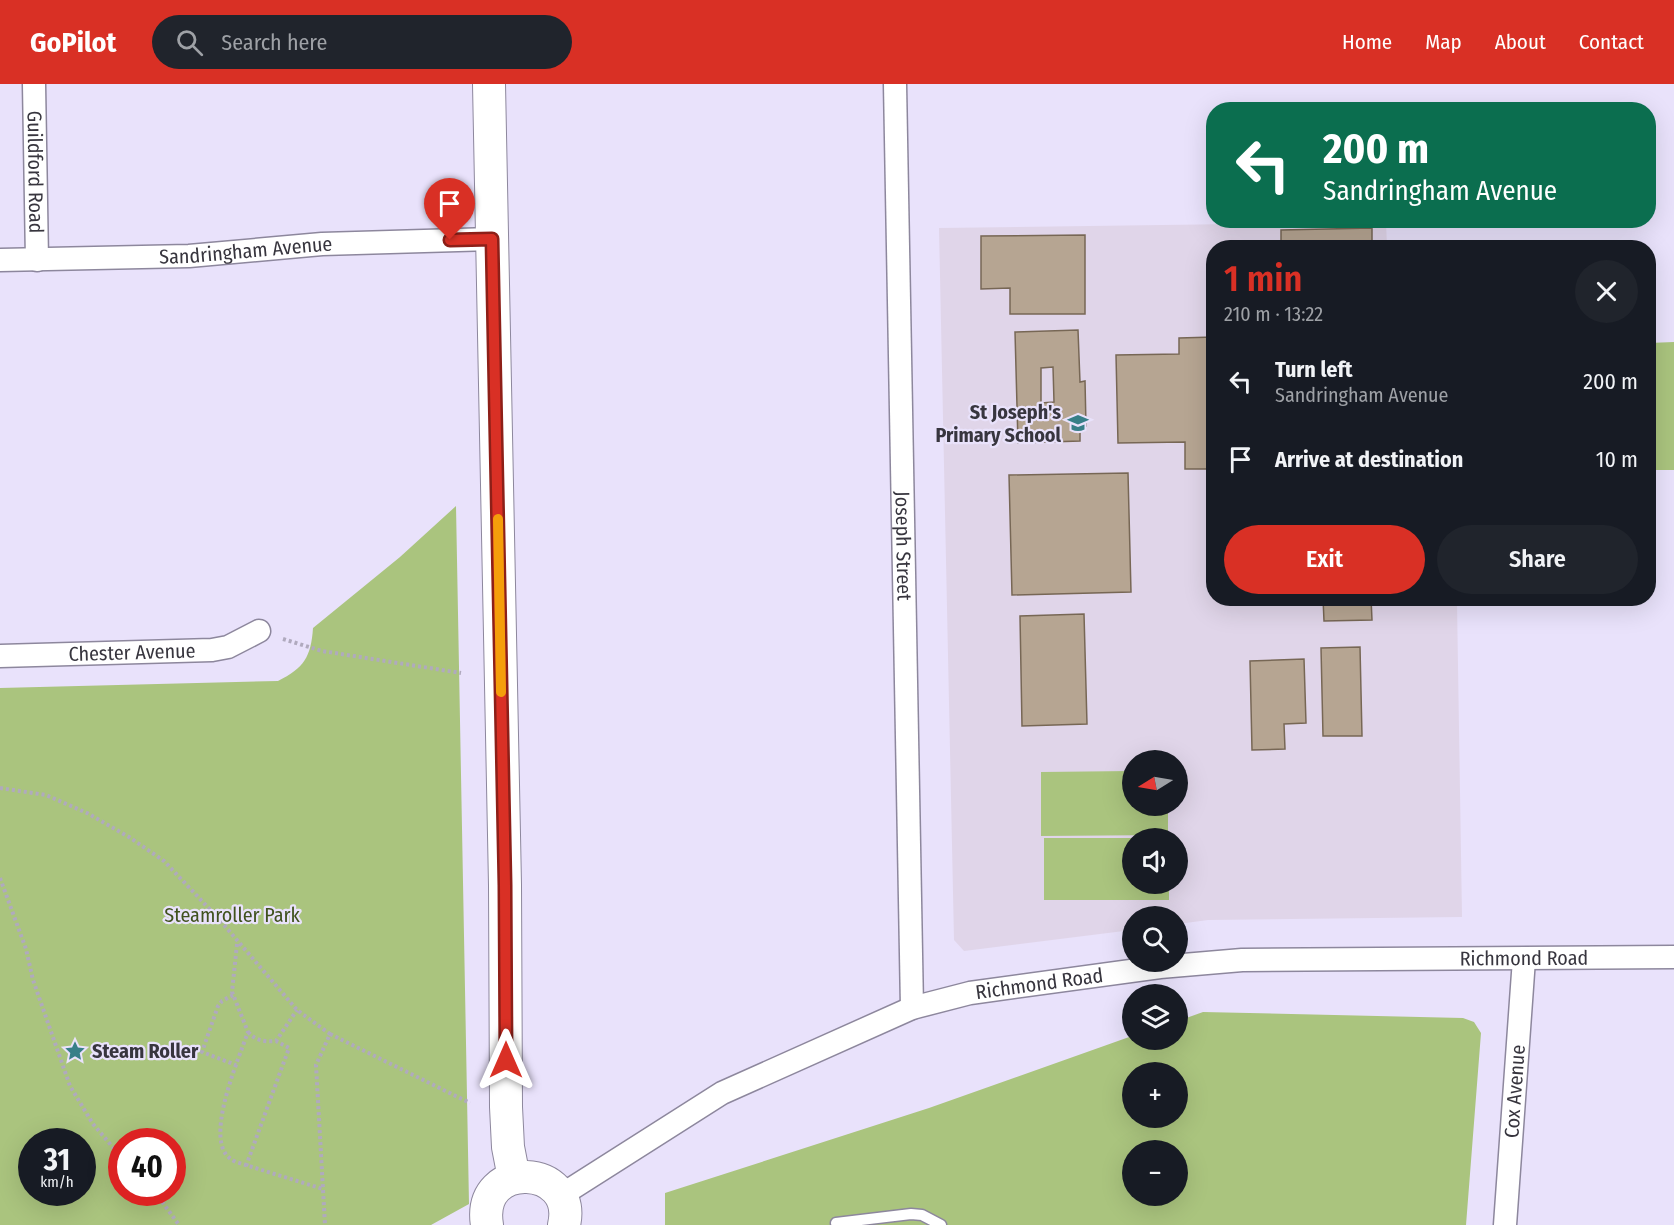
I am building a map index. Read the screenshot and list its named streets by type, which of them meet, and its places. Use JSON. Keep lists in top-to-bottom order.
{
  "streets": {
    "street": [
      "Guildford Road",
      "Sandringham Avenue",
      "Joseph Street",
      "Chester Avenue",
      "Richmond Road",
      "Cox Avenue"
    ]
  },
  "crossings": [
    ["Guildford Road", "Sandringham Avenue"],
    ["Joseph Street", "Richmond Road"],
    ["Richmond Road", "Cox Avenue"]
  ],
  "parks": ["Steamroller Park"],
  "places": {
    "school or university": ["St Joseph's Primary School"],
    "place": ["Steam Roller"]
  },
  "north": "left",
  "page": {
    "header": "GoPilot",
    "search": "Search here",
    "nav": [
      "Home",
      "Map",
      "About",
      "Contact"
    ],
    "turn": ["200 m", "Sandringham Avenue"],
    "heading": ["1 min", "210 m · 13:22"],
    "list": [
      {
        "name": "Turn left",
        "note": "Sandringham Avenue",
        "value": "200 m"
      },
      {
        "name": "Arrive at destination",
        "value": "10 m"
      }
    ],
    "buttons": ["Exit", "Share"],
    "map_buttons": ["+", "−"],
    "speed": "31 km/h",
    "limit": "40"
  }
}
